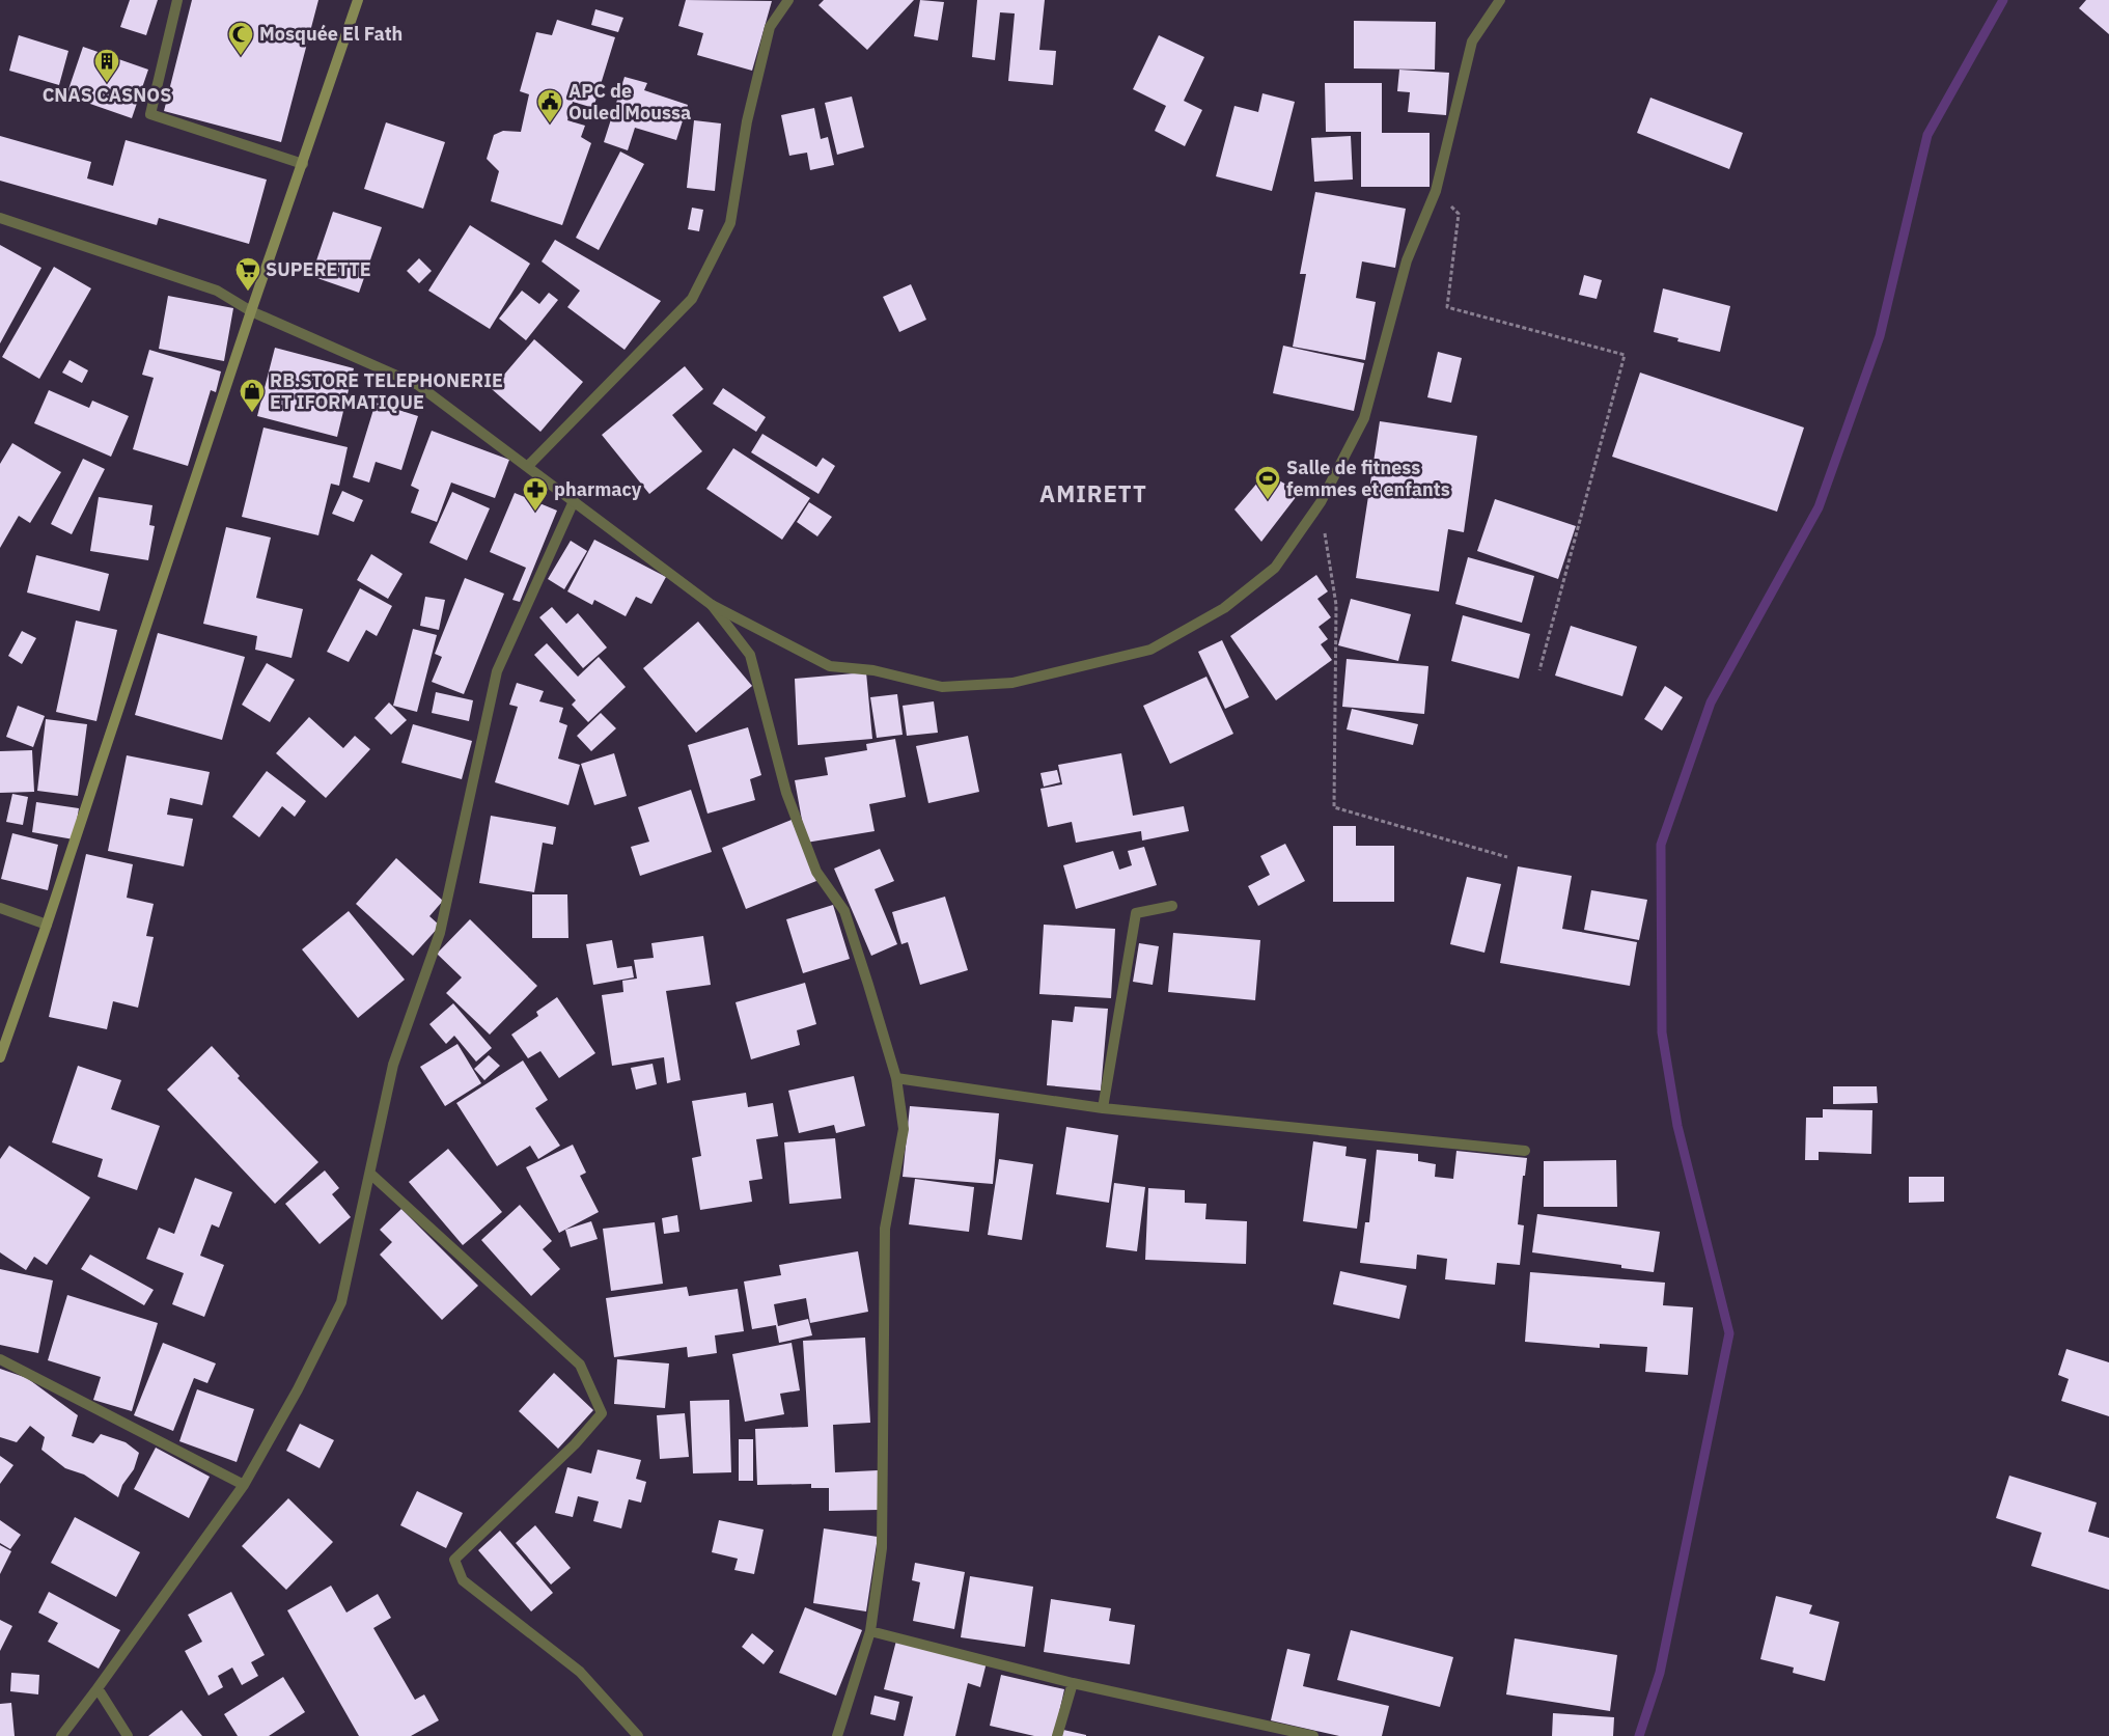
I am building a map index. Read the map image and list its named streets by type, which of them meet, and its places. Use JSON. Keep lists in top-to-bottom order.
{
  "districts": ["AMIRETT"],
  "places": {
    "mosque": ["Mosquée El Fath"],
    "building": ["CNAS CASNOS"],
    "public building": ["APC de Ouled Moussa"],
    "supermarket": ["SUPERETTE"],
    "shop": ["RB.STORE TELEPHONERIE ET IFORMATIQUE"],
    "sports": ["Salle de fitness femmes et enfants"],
    "pharmacy": ["pharmacy"]
  }
}
